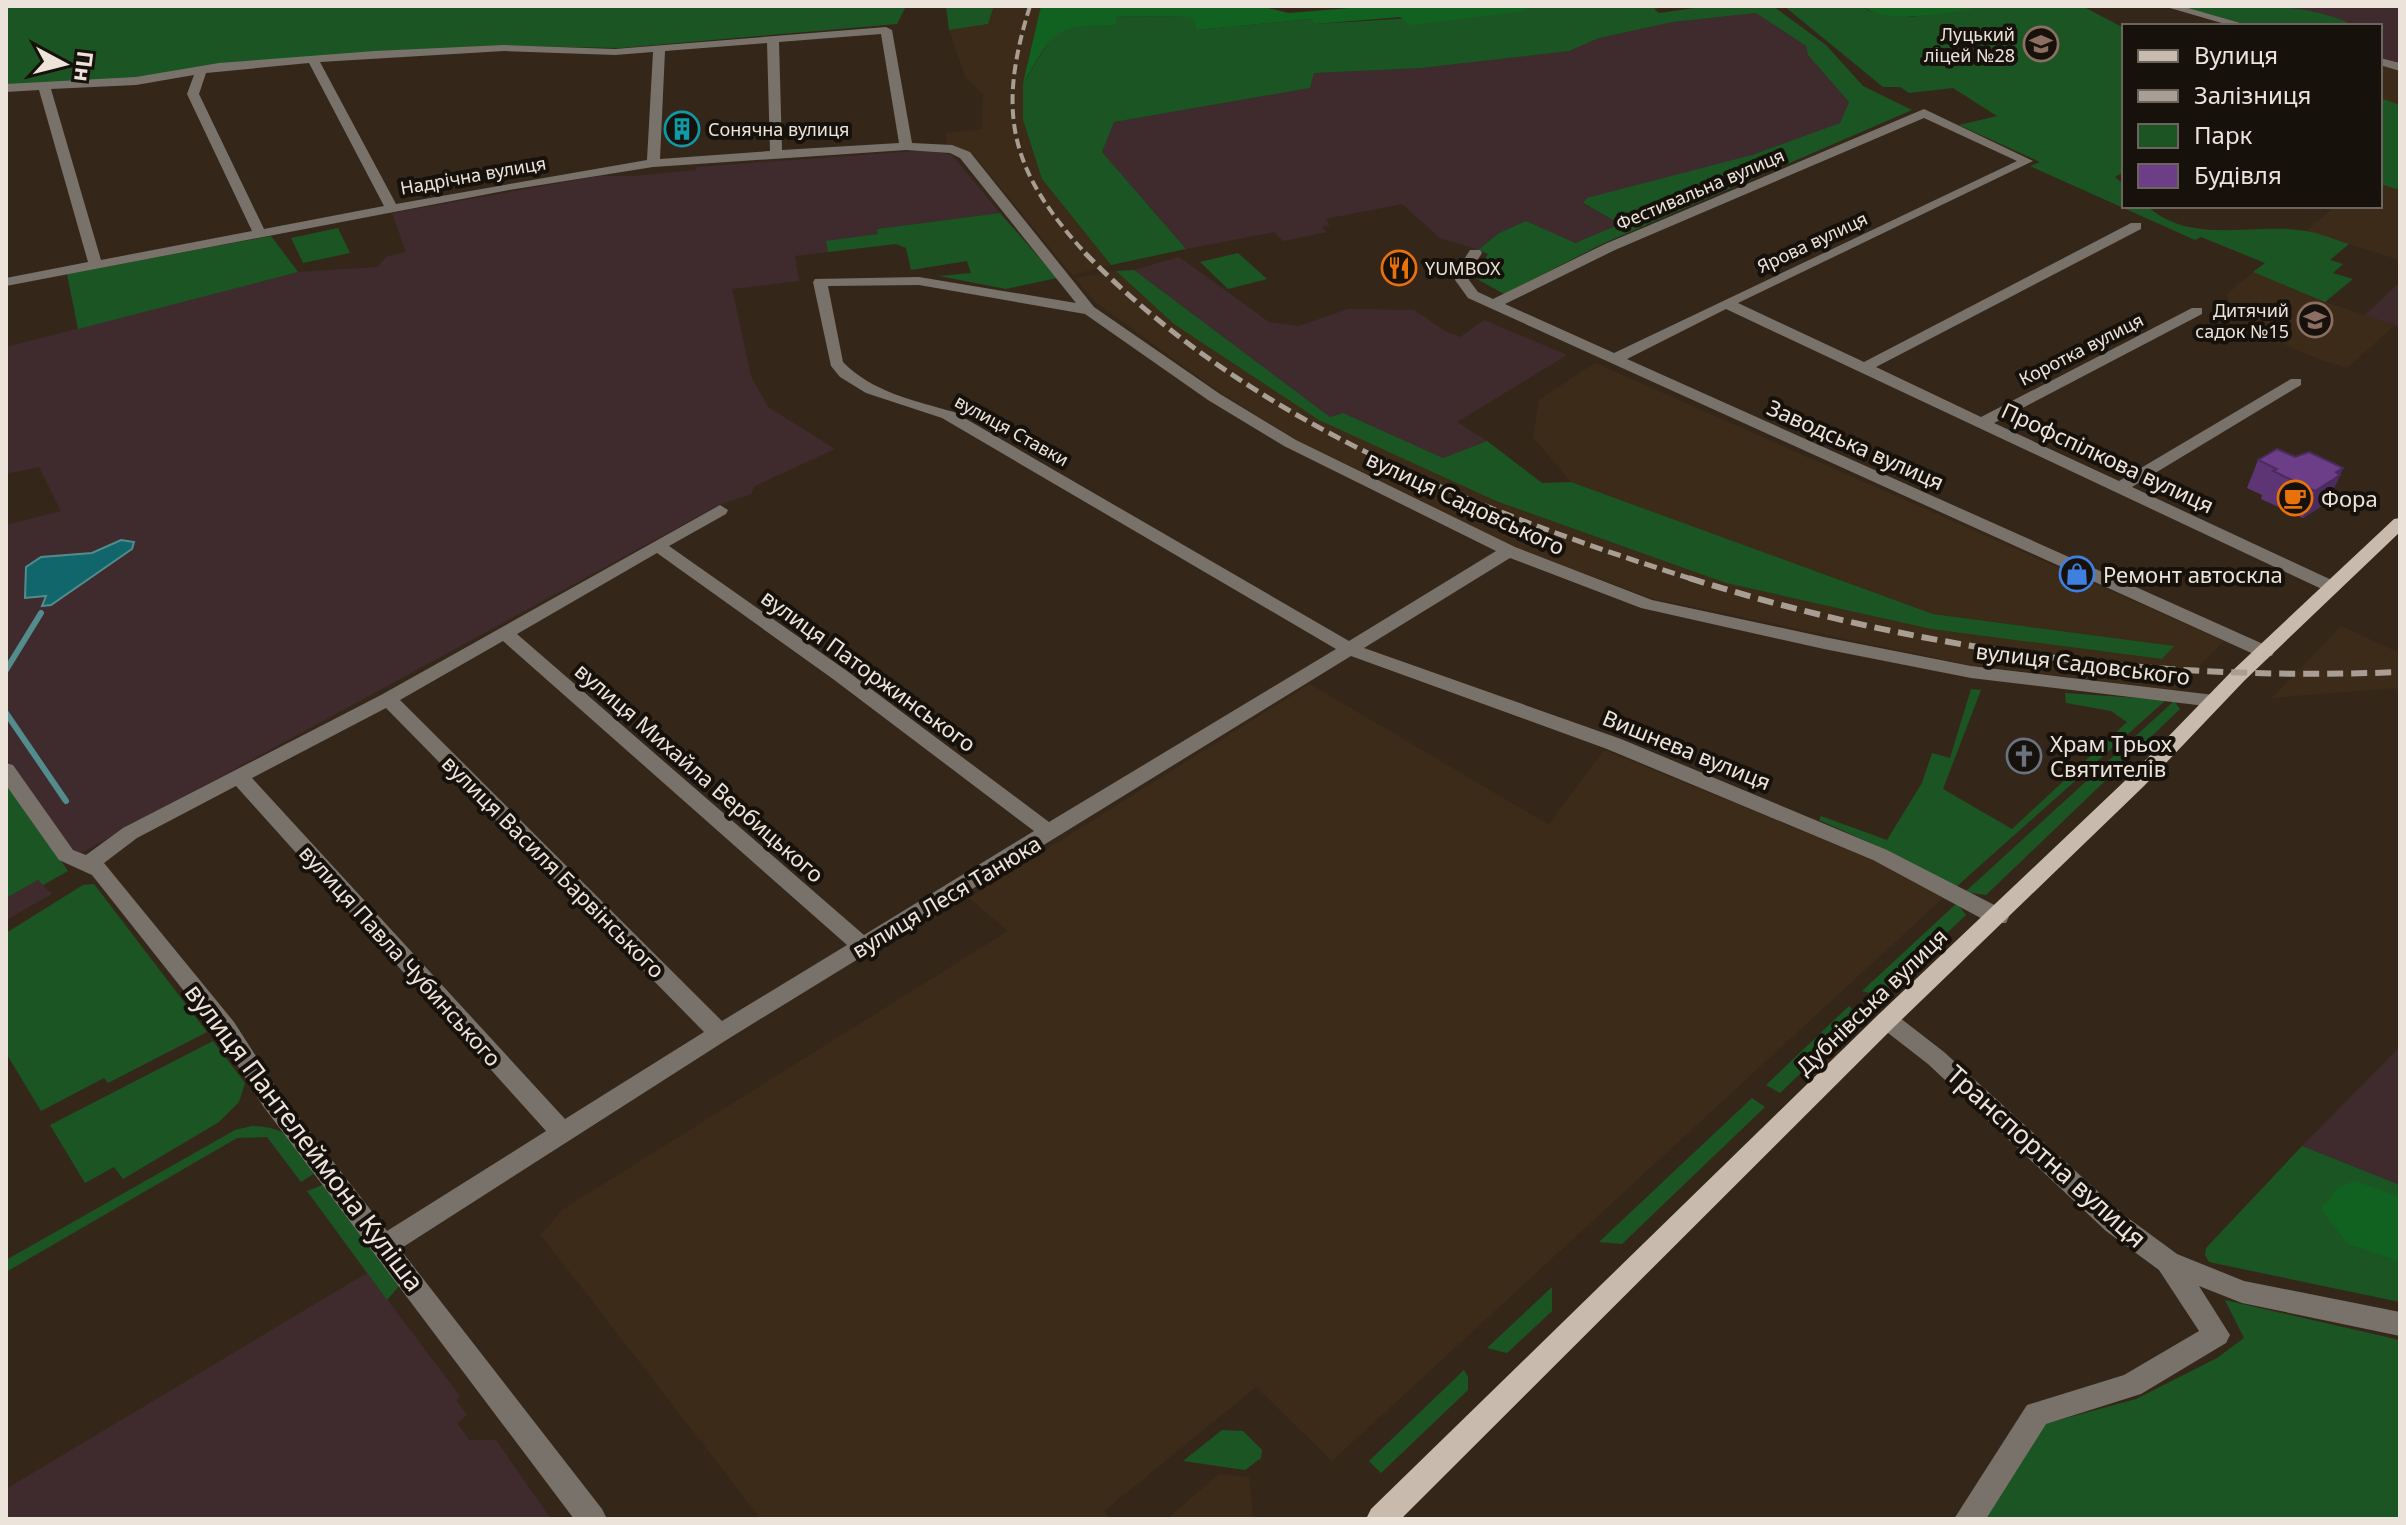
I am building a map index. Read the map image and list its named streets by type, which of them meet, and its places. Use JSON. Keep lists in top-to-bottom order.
{
  "streets": {
    "main road": ["Дубнівська вулиця"],
    "street": [
      "Надрічна вулиця",
      "Фестивальна вулиця",
      "Ярова вулиця",
      "Коротка вулиця",
      "вулиця Ставки",
      "Заводська вулиця",
      "Профспілкова вулиця",
      "вулиця Садовського",
      "вулиця Паторжинського",
      "Вишнева вулиця",
      "вулиця Михайла Вербицького",
      "вулиця Василя Барвінського",
      "вулиця Леся Танюка",
      "вулиця Павла Чубинського",
      "вулиця Пантелеймона Куліша",
      "Транспортна вулиця"
    ]
  },
  "crossings": [
    ["Надрічна вулиця", "вулиця Садовського"],
    ["Фестивальна вулиця", "Ярова вулиця"],
    ["Фестивальна вулиця", "Заводська вулиця"],
    ["Ярова вулиця", "Заводська вулиця"],
    ["Ярова вулиця", "Профспілкова вулиця"],
    ["Коротка вулиця", "Профспілкова вулиця"],
    ["вулиця Ставки", "вулиця Садовського"],
    ["вулиця Ставки", "Вишнева вулиця"],
    ["вулиця Ставки", "вулиця Леся Танюка"],
    ["Заводська вулиця", "Дубнівська вулиця"],
    ["Профспілкова вулиця", "Дубнівська вулиця"],
    ["вулиця Садовського", "вулиця Леся Танюка"],
    ["вулиця Садовського", "Дубнівська вулиця"],
    ["вулиця Паторжинського", "вулиця Леся Танюка"],
    ["Вишнева вулиця", "вулиця Леся Танюка"],
    ["Вишнева вулиця", "Дубнівська вулиця"],
    ["вулиця Михайла Вербицького", "вулиця Леся Танюка"],
    ["вулиця Василя Барвінського", "вулиця Леся Танюка"],
    ["вулиця Леся Танюка", "вулиця Павла Чубинського"],
    ["вулиця Леся Танюка", "вулиця Пантелеймона Куліша"],
    ["Дубнівська вулиця", "Транспортна вулиця"]
  ],
  "places": {
    "school or university": ["Луцький ліцей №28", "Дитячий садок №15"],
    "building": ["Сонячна вулиця"],
    "restaurant": ["YUMBOX"],
    "cafe": ["Фора"],
    "shop": ["Ремонт автоскла"],
    "church": ["Храм Трьох Святителів"]
  },
  "legend": [
    "Вулиця",
    "Залізниця",
    "Парк",
    "Будівля"
  ],
  "north": "right"
}
